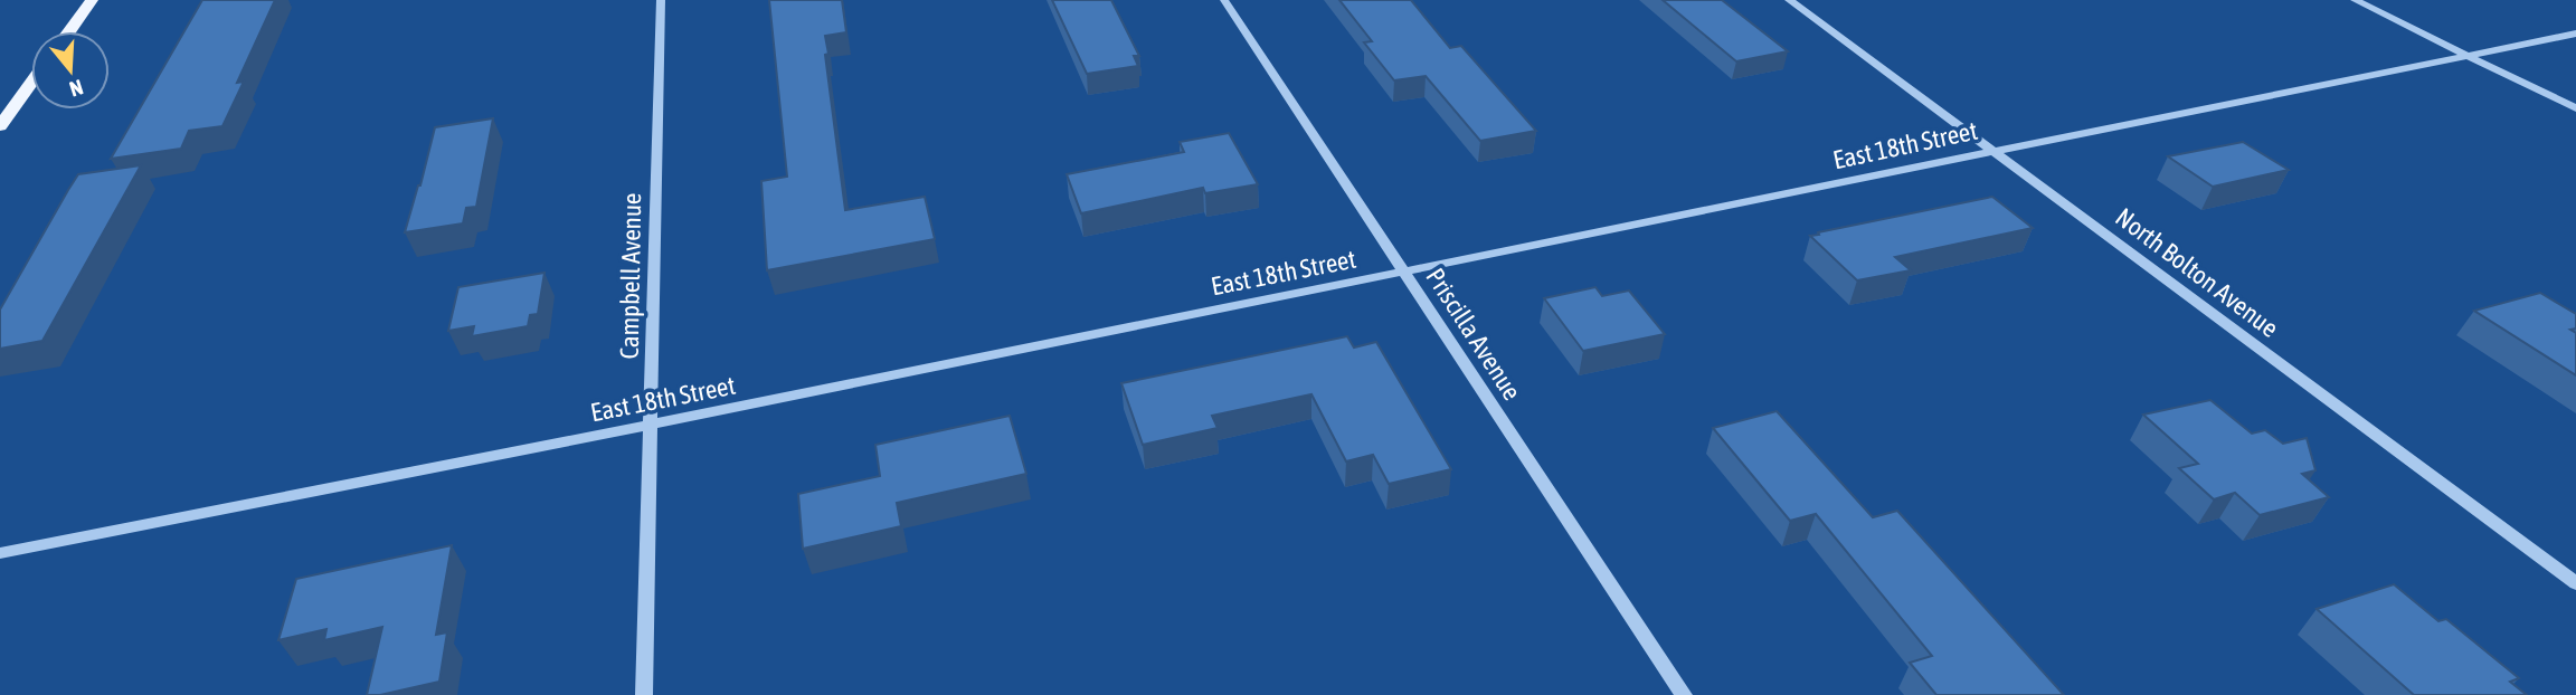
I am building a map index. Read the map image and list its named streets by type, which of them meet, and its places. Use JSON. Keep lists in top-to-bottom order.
{
  "streets": {
    "street": [
      "East 18th Street",
      "North Bolton Avenue",
      "Campbell Avenue",
      "Priscilla Avenue"
    ]
  },
  "crossings": [
    ["East 18th Street", "North Bolton Avenue"],
    ["East 18th Street", "Campbell Avenue"],
    ["East 18th Street", "Priscilla Avenue"]
  ],
  "north": "bottom"
}
